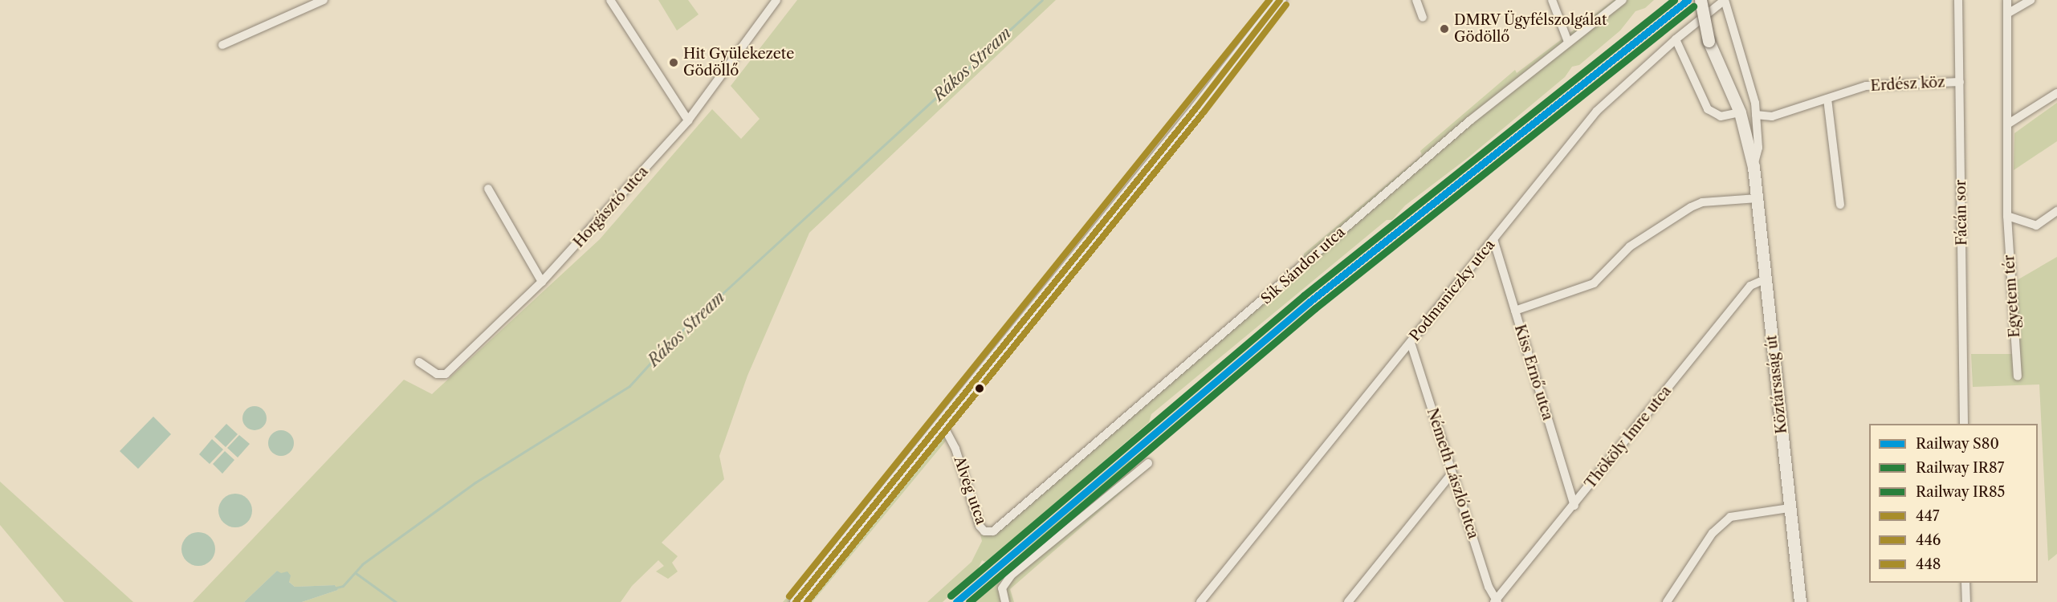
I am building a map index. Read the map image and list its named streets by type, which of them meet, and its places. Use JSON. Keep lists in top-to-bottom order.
{
  "streets": {
    "main road": ["Köztársaság út"],
    "street": [
      "Erdész köz",
      "Horgásztó utca",
      "Fácán sor",
      "Sík Sándor utca",
      "Podmaniczky utca",
      "Egyetem tér",
      "Kiss Ernő utca",
      "Thököly Imre utca",
      "Németh László utca",
      "Alvég utca"
    ]
  },
  "crossings": [
    ["Erdész köz", "Fácán sor"],
    ["Erdész köz", "Köztársaság út"],
    ["Sík Sándor utca", "Alvég utca"],
    ["Podmaniczky utca", "Kiss Ernő utca"],
    ["Podmaniczky utca", "Köztársaság út"],
    ["Podmaniczky utca", "Németh László utca"],
    ["Kiss Ernő utca", "Thököly Imre utca"],
    ["Köztársaság út", "Thököly Imre utca"],
    ["Thököly Imre utca", "Németh László utca"]
  ],
  "water": ["Rákos Stream"],
  "places": ["DMRV Ügyfélszolgálat Gödöllő", "Hit Gyülekezete Gödöllő"],
  "lines": [
    "rail line S80",
    "rail line IR85",
    "transit line 447",
    "transit line 448",
    "transit line 446",
    "rail line IR87"
  ],
  "legend": [
    "Railway S80",
    "Railway IR87",
    "Railway IR85",
    "447",
    "446",
    "448"
  ]
}
